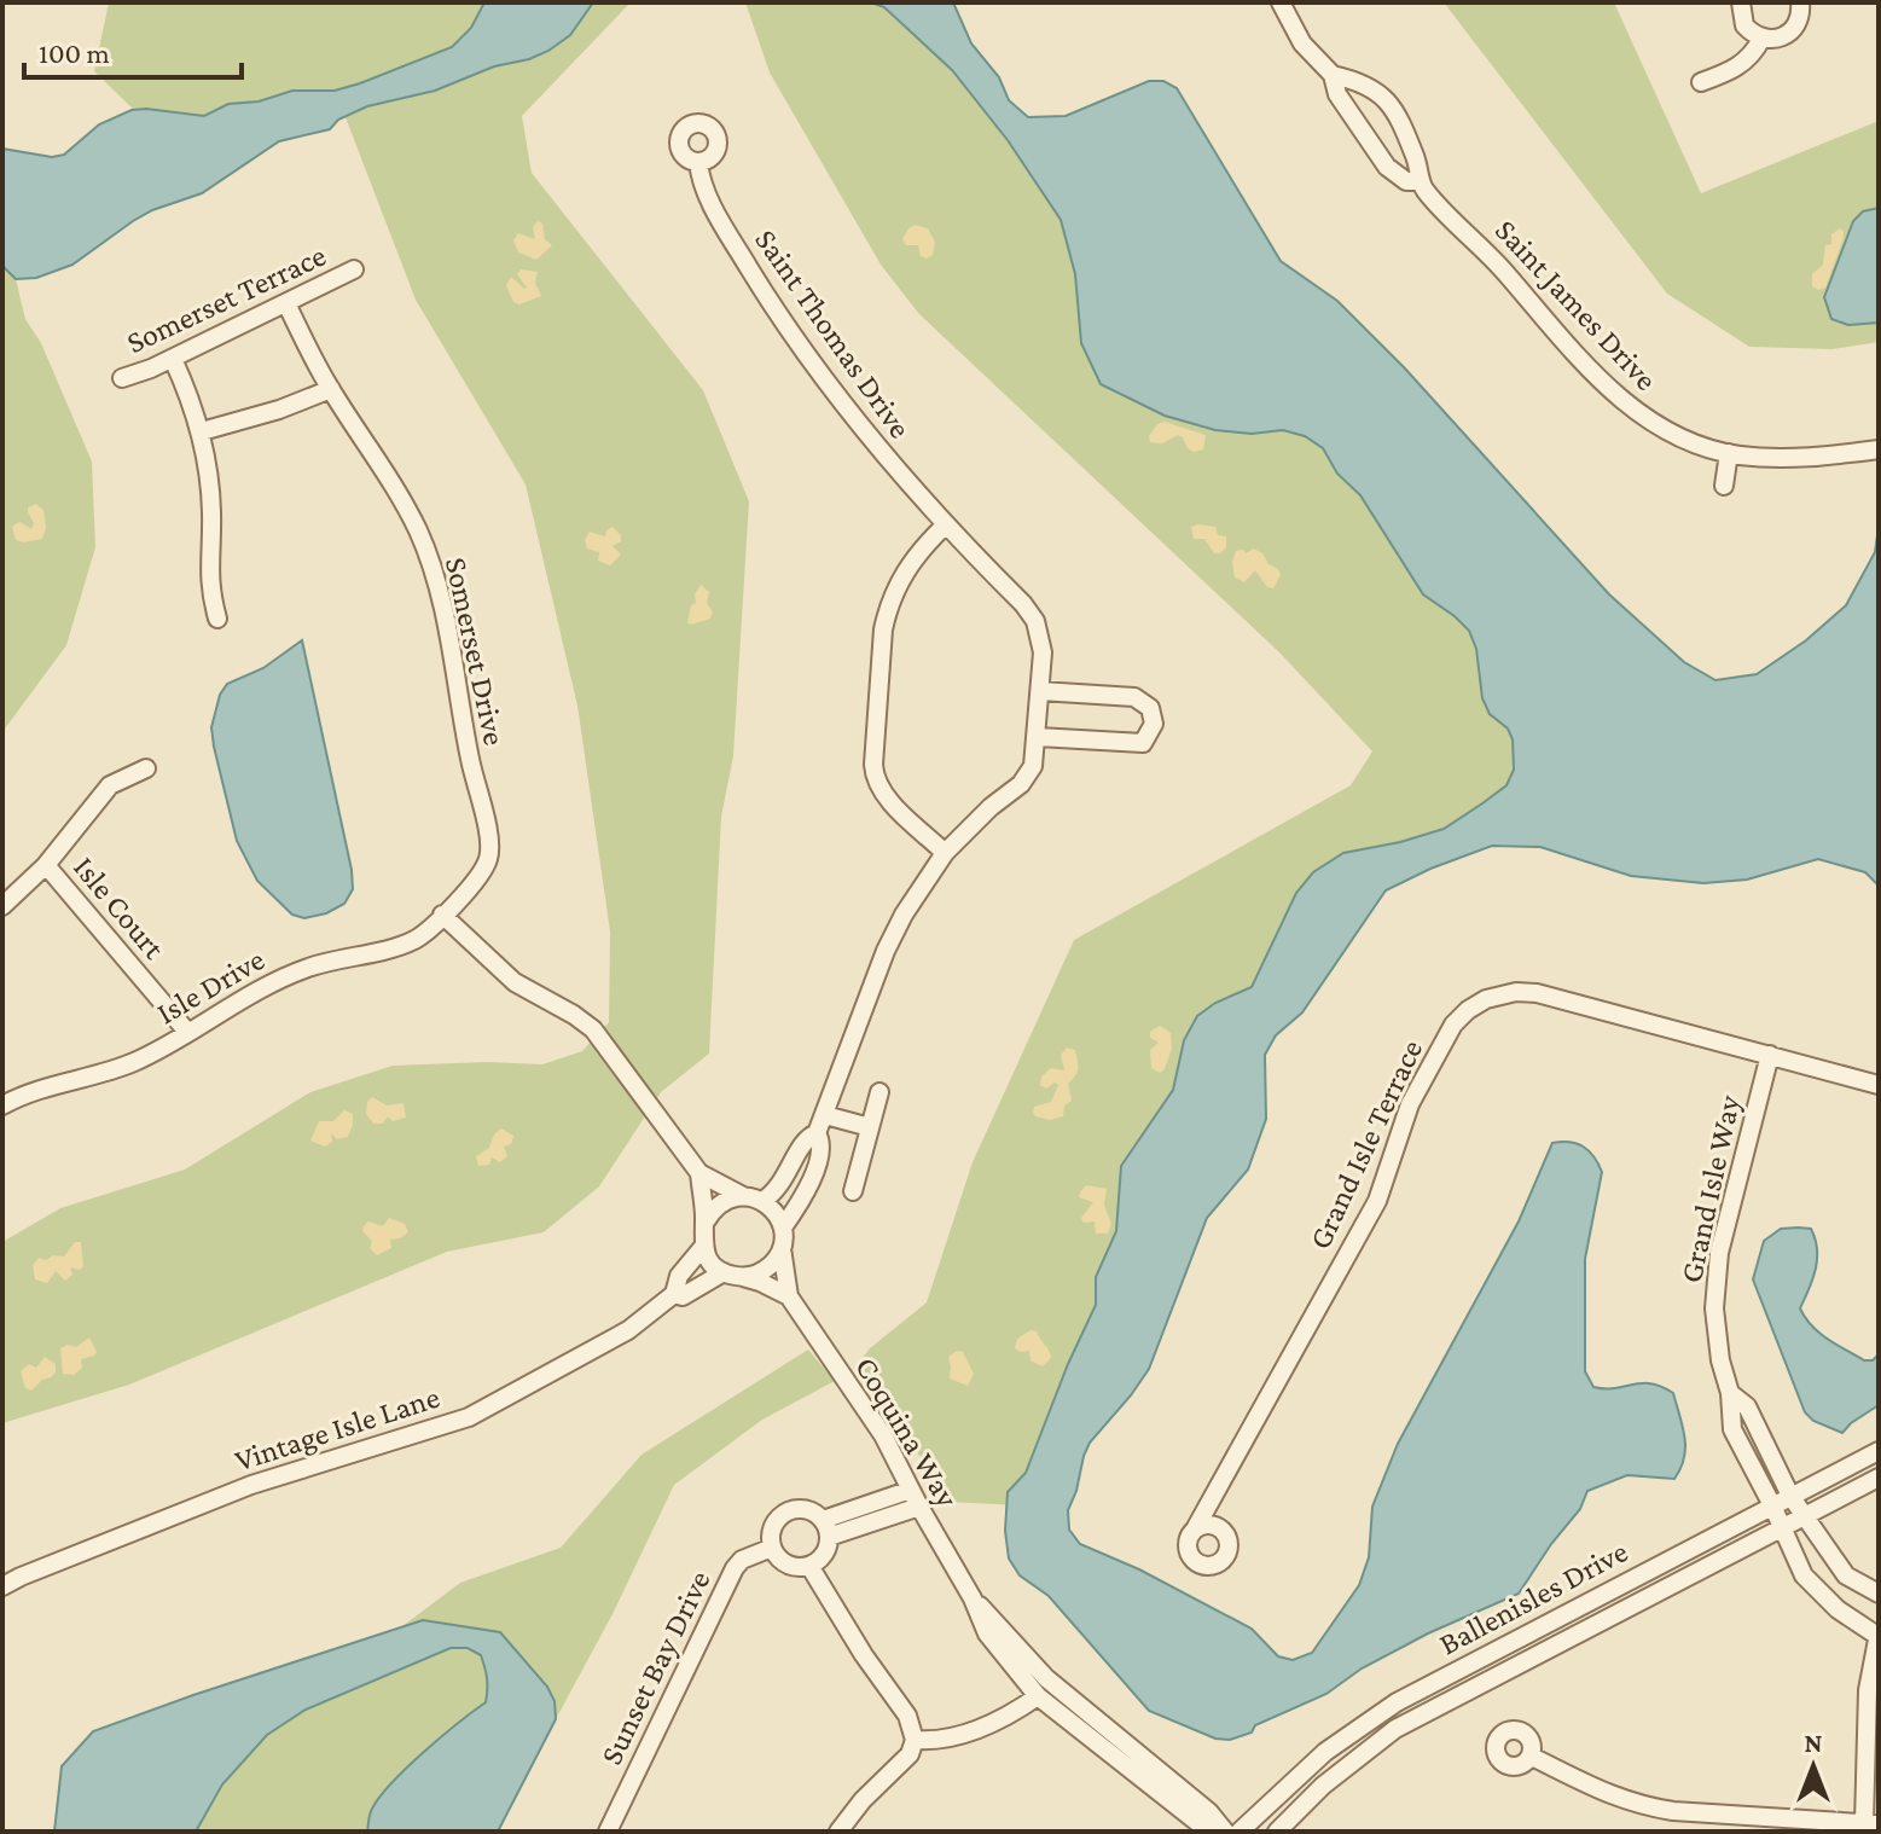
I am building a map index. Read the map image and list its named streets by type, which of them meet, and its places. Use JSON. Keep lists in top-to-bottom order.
{
  "streets": {
    "street": [
      "Somerset Terrace",
      "Saint James Drive",
      "Saint Thomas Drive",
      "Somerset Drive",
      "Isle Court",
      "Isle Drive",
      "Grand Isle Terrace",
      "Grand Isle Way",
      "Vintage Isle Lane",
      "Coquina Way",
      "Ballenisles Drive",
      "Sunset Bay Drive"
    ]
  },
  "crossings": [
    ["Somerset Terrace", "Somerset Drive"],
    ["Saint Thomas Drive", "Vintage Isle Lane"],
    ["Saint Thomas Drive", "Coquina Way"],
    ["Somerset Drive", "Isle Drive"],
    ["Isle Court", "Isle Drive"],
    ["Grand Isle Terrace", "Grand Isle Way"],
    ["Grand Isle Way", "Ballenisles Drive"],
    ["Vintage Isle Lane", "Coquina Way"],
    ["Coquina Way", "Sunset Bay Drive"]
  ],
  "scale_bar": "100 m",
  "north": "top"
}
